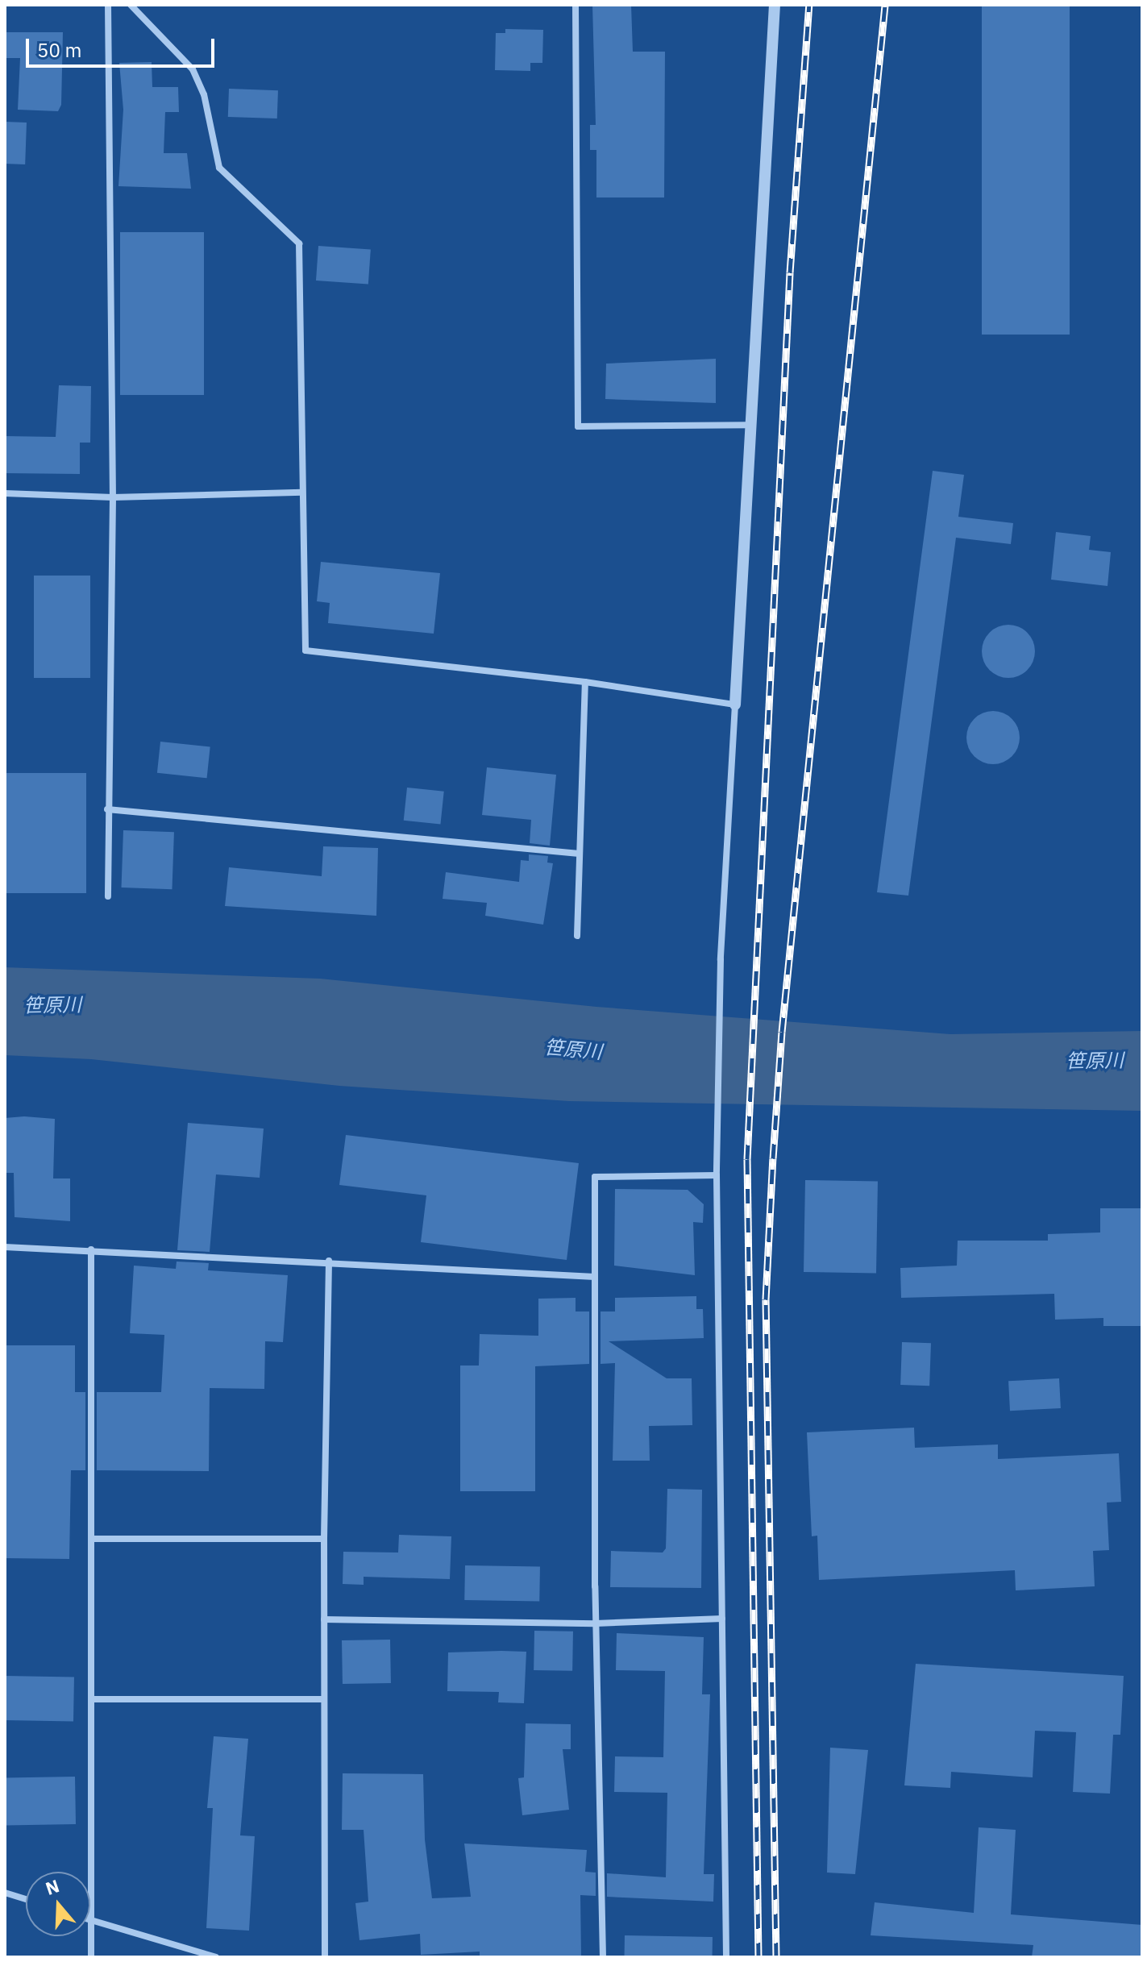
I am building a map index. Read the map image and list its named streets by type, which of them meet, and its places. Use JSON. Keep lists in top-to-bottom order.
{
  "water": ["笹原川"],
  "scale_bar": "50 m",
  "north": "top"
}
